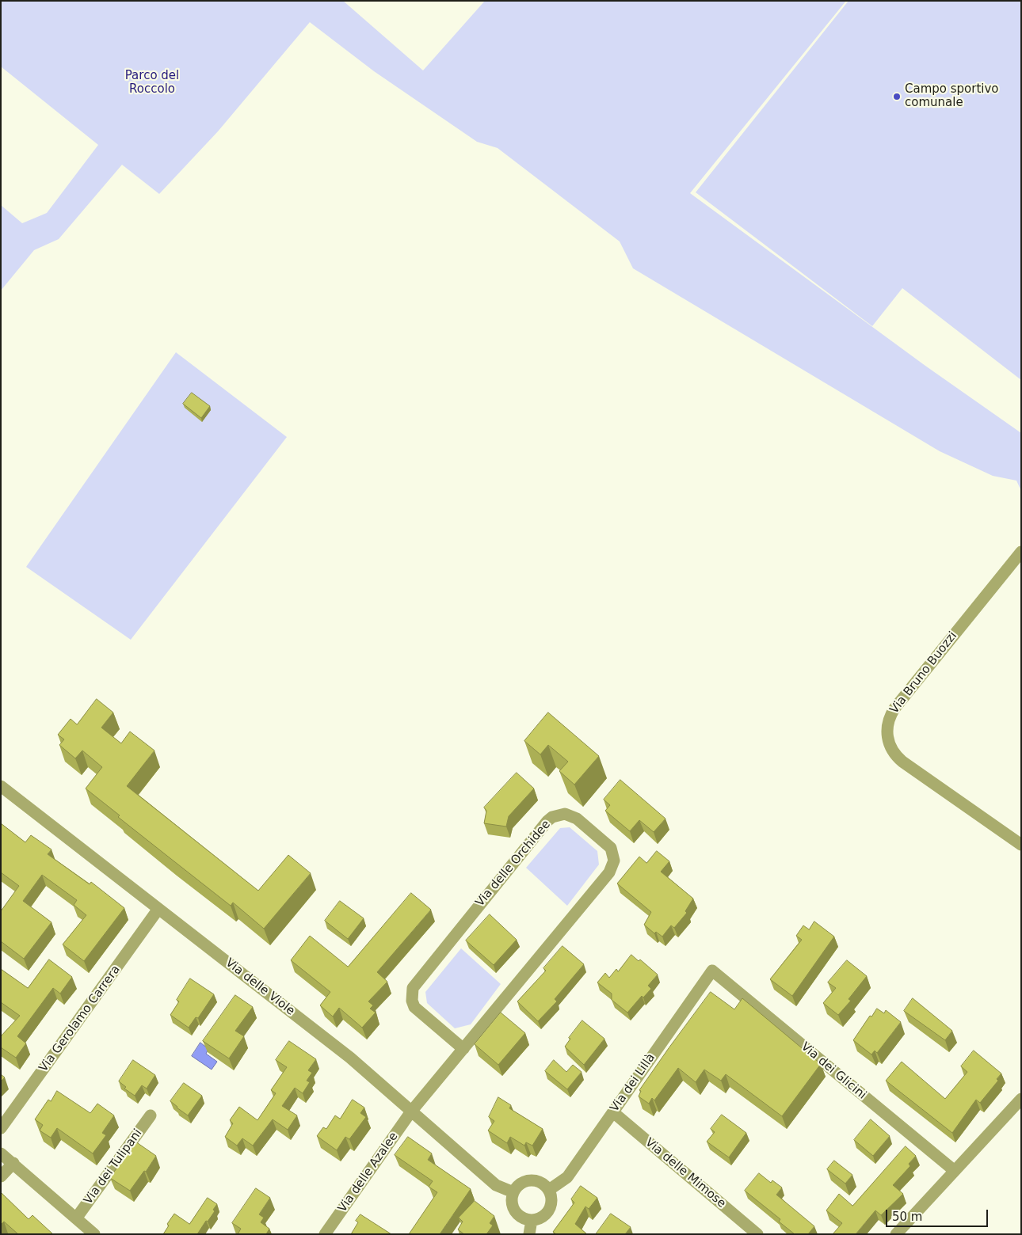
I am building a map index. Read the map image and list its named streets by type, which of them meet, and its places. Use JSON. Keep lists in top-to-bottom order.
{
  "streets": {
    "street": [
      "Via Bruno Buozzi",
      "Via delle Orchidee",
      "Via delle Viole",
      "Via Gerolamo Carrera",
      "Via dei Glicini",
      "Via dei Lillà",
      "Via dei Tulipani",
      "Via delle Azalee",
      "Via delle Mimose"
    ]
  },
  "crossings": [
    ["Via delle Orchidee", "Via delle Viole"],
    ["Via delle Orchidee", "Via delle Azalee"],
    ["Via delle Viole", "Via Gerolamo Carrera"],
    ["Via delle Viole", "Via dei Lillà"],
    ["Via delle Viole", "Via delle Azalee"],
    ["Via dei Glicini", "Via dei Lillà"],
    ["Via dei Lillà", "Via delle Mimose"]
  ],
  "parks": ["Parco del Roccolo"],
  "places": ["Campo sportivo comunale"],
  "scale_bar": "50 m"
}
